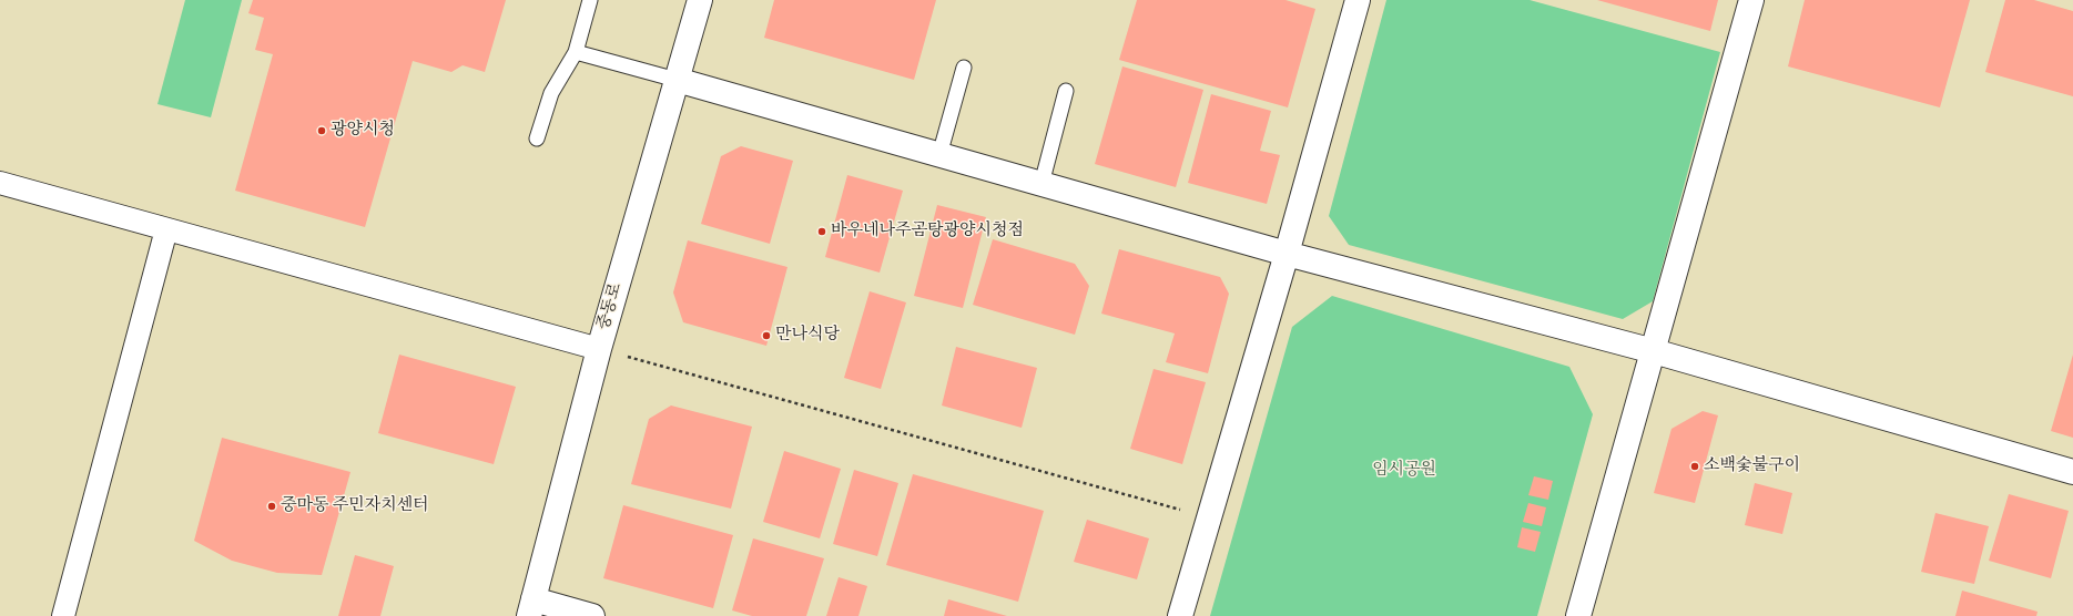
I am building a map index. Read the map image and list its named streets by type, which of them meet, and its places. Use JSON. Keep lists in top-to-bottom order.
{
  "streets": {
    "street": ["중동로"]
  },
  "parks": ["임시공원"],
  "places": [
    "광양시청",
    "바우네나주곰탕광양시청점",
    "만나식당",
    "소백숯불구이",
    "중마동 주민자치센터"
  ]
}
